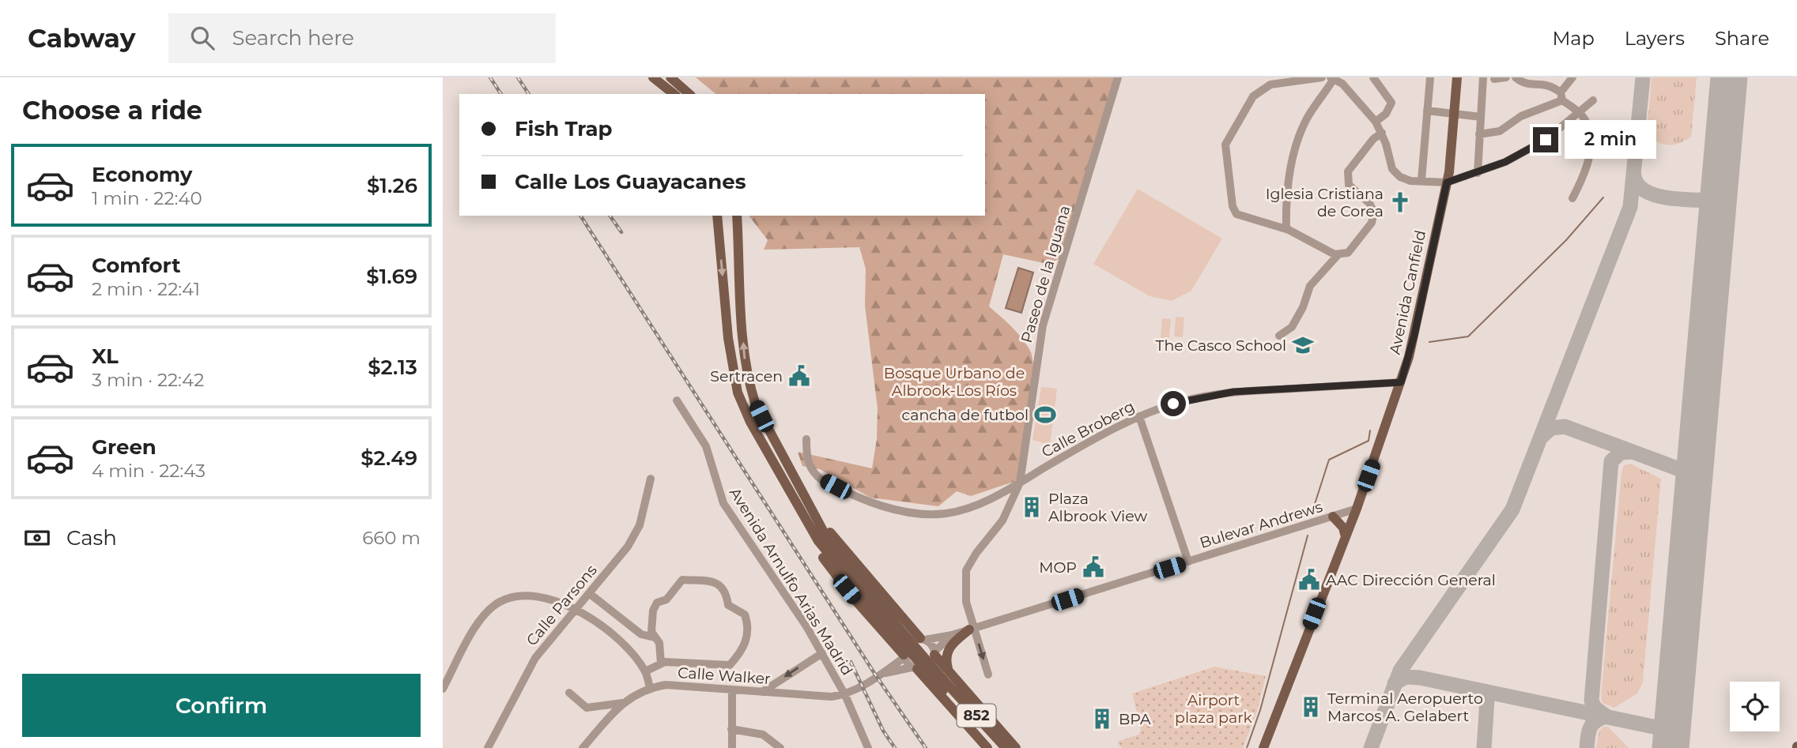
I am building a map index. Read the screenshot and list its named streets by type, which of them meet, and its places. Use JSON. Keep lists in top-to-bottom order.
{
  "streets": {
    "main road": ["Avenida Canfield", "852"],
    "street": [
      "Paseo de la Iguana",
      "Calle Broberg",
      "Bulevar Andrews",
      "Avenida Arnulfo Arias Madrid",
      "Calle Parsons",
      "Calle Walker"
    ]
  },
  "crossings": [
    ["Paseo de la Iguana", "Calle Broberg"],
    ["Paseo de la Iguana", "Bulevar Andrews"],
    ["Avenida Canfield", "Calle Broberg"],
    ["Avenida Canfield", "Bulevar Andrews"],
    ["Bulevar Andrews", "Calle Walker"],
    ["Avenida Arnulfo Arias Madrid", "Calle Walker"]
  ],
  "parks": ["Bosque Urbano de Albrook-Los Ríos", "Airport plaza park"],
  "places": {
    "church": ["Iglesia Cristiana de Corea"],
    "school or university": ["The Casco School"],
    "public building": ["Sertracen", "MOP", "AAC Dirección General"],
    "sports": ["cancha de futbol"],
    "building": ["Plaza Albrook View", "Terminal Aeropuerto Marcos A. Gelabert", "BPA"]
  },
  "page": {
    "header": "Cabway",
    "search": "Search here",
    "nav": ["Map", "Layers", "Share"],
    "heading": "Choose a ride",
    "banner": ["Fish Trap", "Calle Los Guayacanes"],
    "bubble": "2 min",
    "list": [
      {
        "name": "Economy",
        "note": "1 min · 22:40",
        "value": "$1.26"
      },
      {
        "name": "Comfort",
        "note": "2 min · 22:41",
        "value": "$1.69"
      },
      {
        "name": "XL",
        "note": "3 min · 22:42",
        "value": "$2.13"
      },
      {
        "name": "Green",
        "note": "4 min · 22:43",
        "value": "$2.49"
      }
    ],
    "pay": ["Cash", "660 m"],
    "buttons": "Confirm"
  }
}
